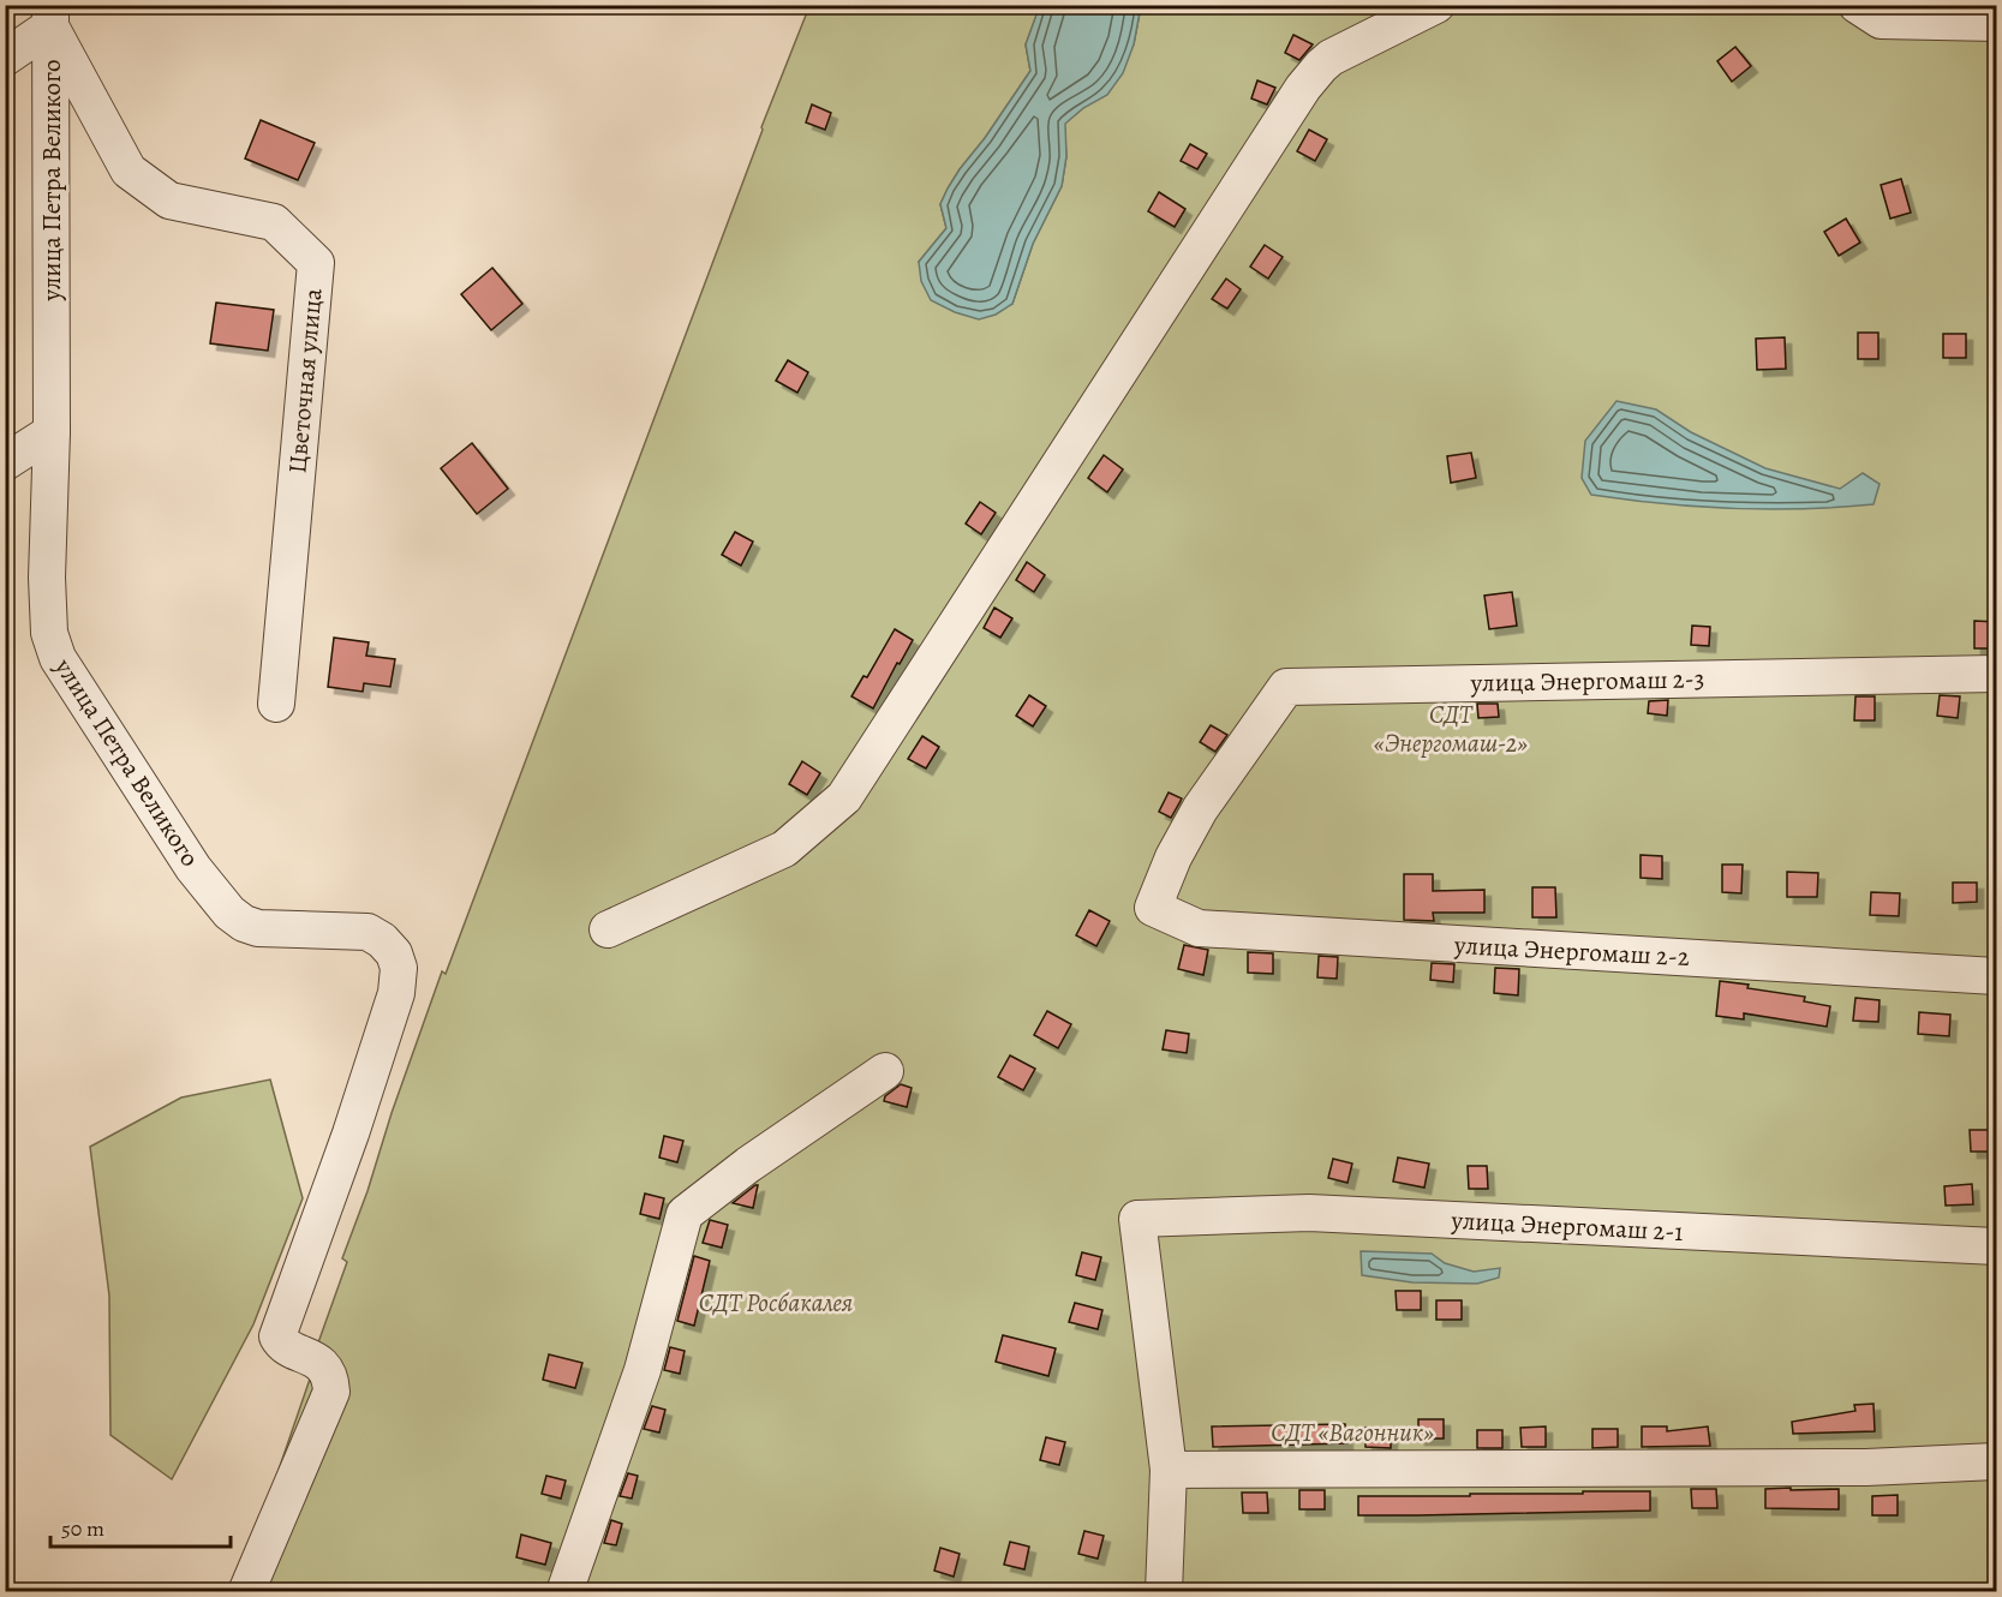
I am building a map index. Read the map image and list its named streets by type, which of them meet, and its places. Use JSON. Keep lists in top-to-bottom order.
{
  "streets": {
    "street": [
      "улица Петра Великого",
      "Цветочная улица",
      "улица Энергомаш 2-3",
      "улица Энергомаш 2-2",
      "улица Энергомаш 2-1"
    ]
  },
  "crossings": [
    ["улица Петра Великого", "Цветочная улица"],
    ["улица Энергомаш 2-3", "улица Энергомаш 2-2"]
  ],
  "parks": ["СДТ «Энергомаш-2»", "СДТ Росбакалея", "СДТ «Вагонник»"],
  "scale_bar": "50 m"
}
